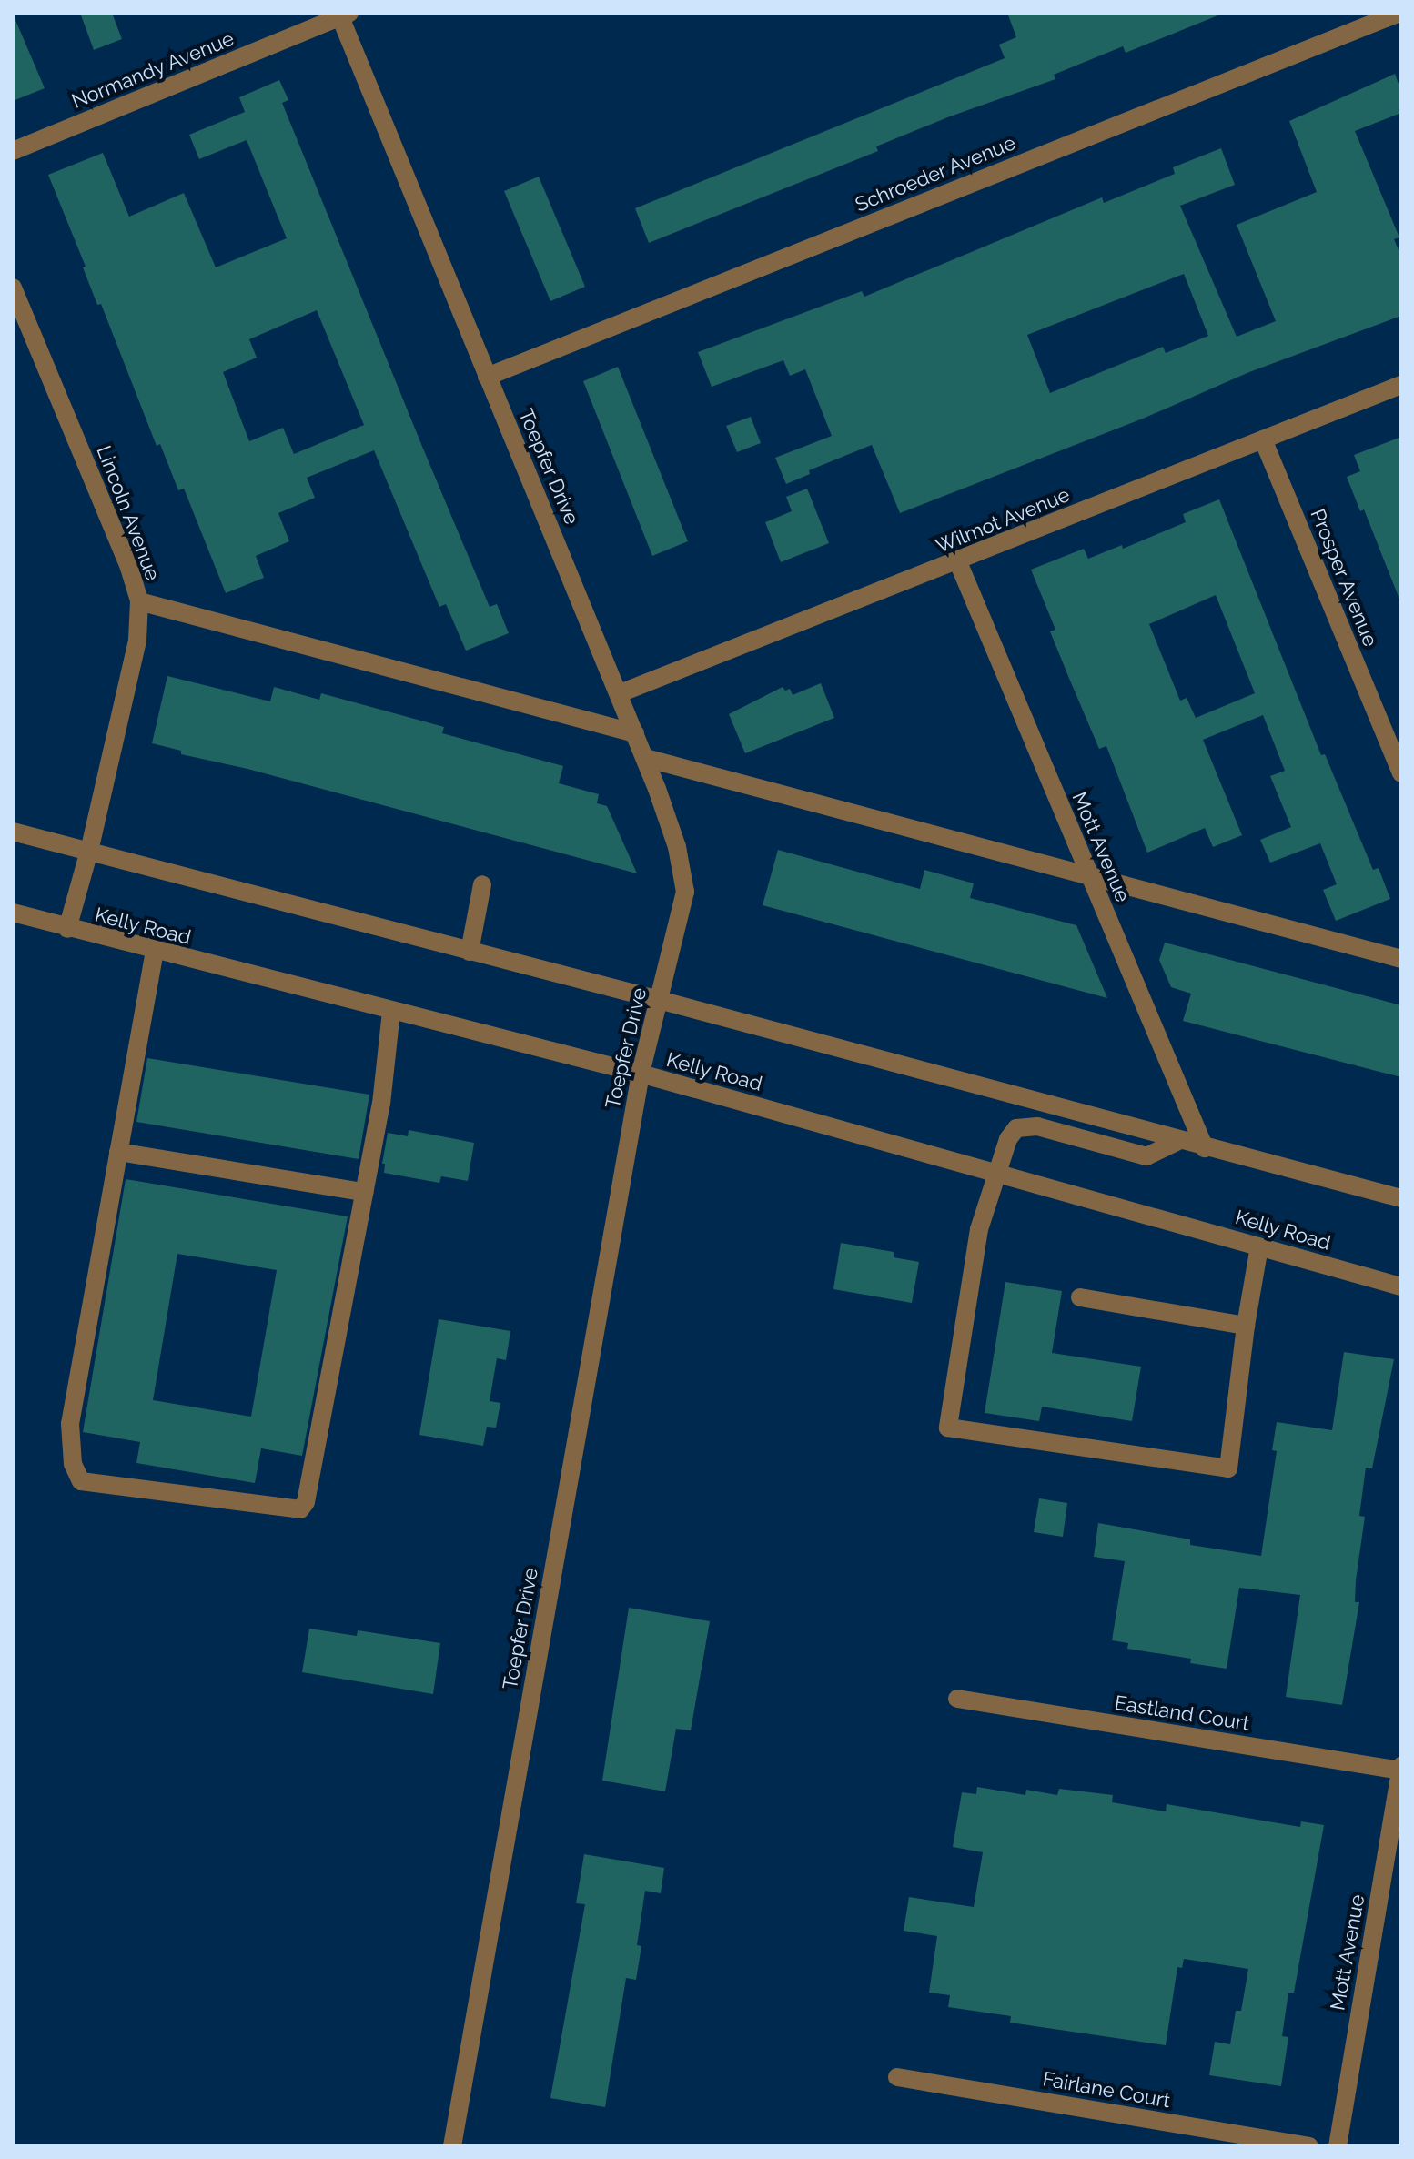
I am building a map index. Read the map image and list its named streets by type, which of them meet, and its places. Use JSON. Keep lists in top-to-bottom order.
{
  "streets": {
    "street": [
      "Normandy Avenue",
      "Schroeder Avenue",
      "Toepfer Drive",
      "Lincoln Avenue",
      "Wilmot Avenue",
      "Prosper Avenue",
      "Mott Avenue",
      "Kelly Road",
      "Eastland Court",
      "Fairlane Court"
    ]
  },
  "crossings": [
    ["Normandy Avenue", "Toepfer Drive"],
    ["Schroeder Avenue", "Toepfer Drive"],
    ["Toepfer Drive", "Wilmot Avenue"],
    ["Toepfer Drive", "Kelly Road"],
    ["Lincoln Avenue", "Kelly Road"],
    ["Wilmot Avenue", "Prosper Avenue"],
    ["Wilmot Avenue", "Mott Avenue"],
    ["Mott Avenue", "Eastland Court"]
  ]
}
